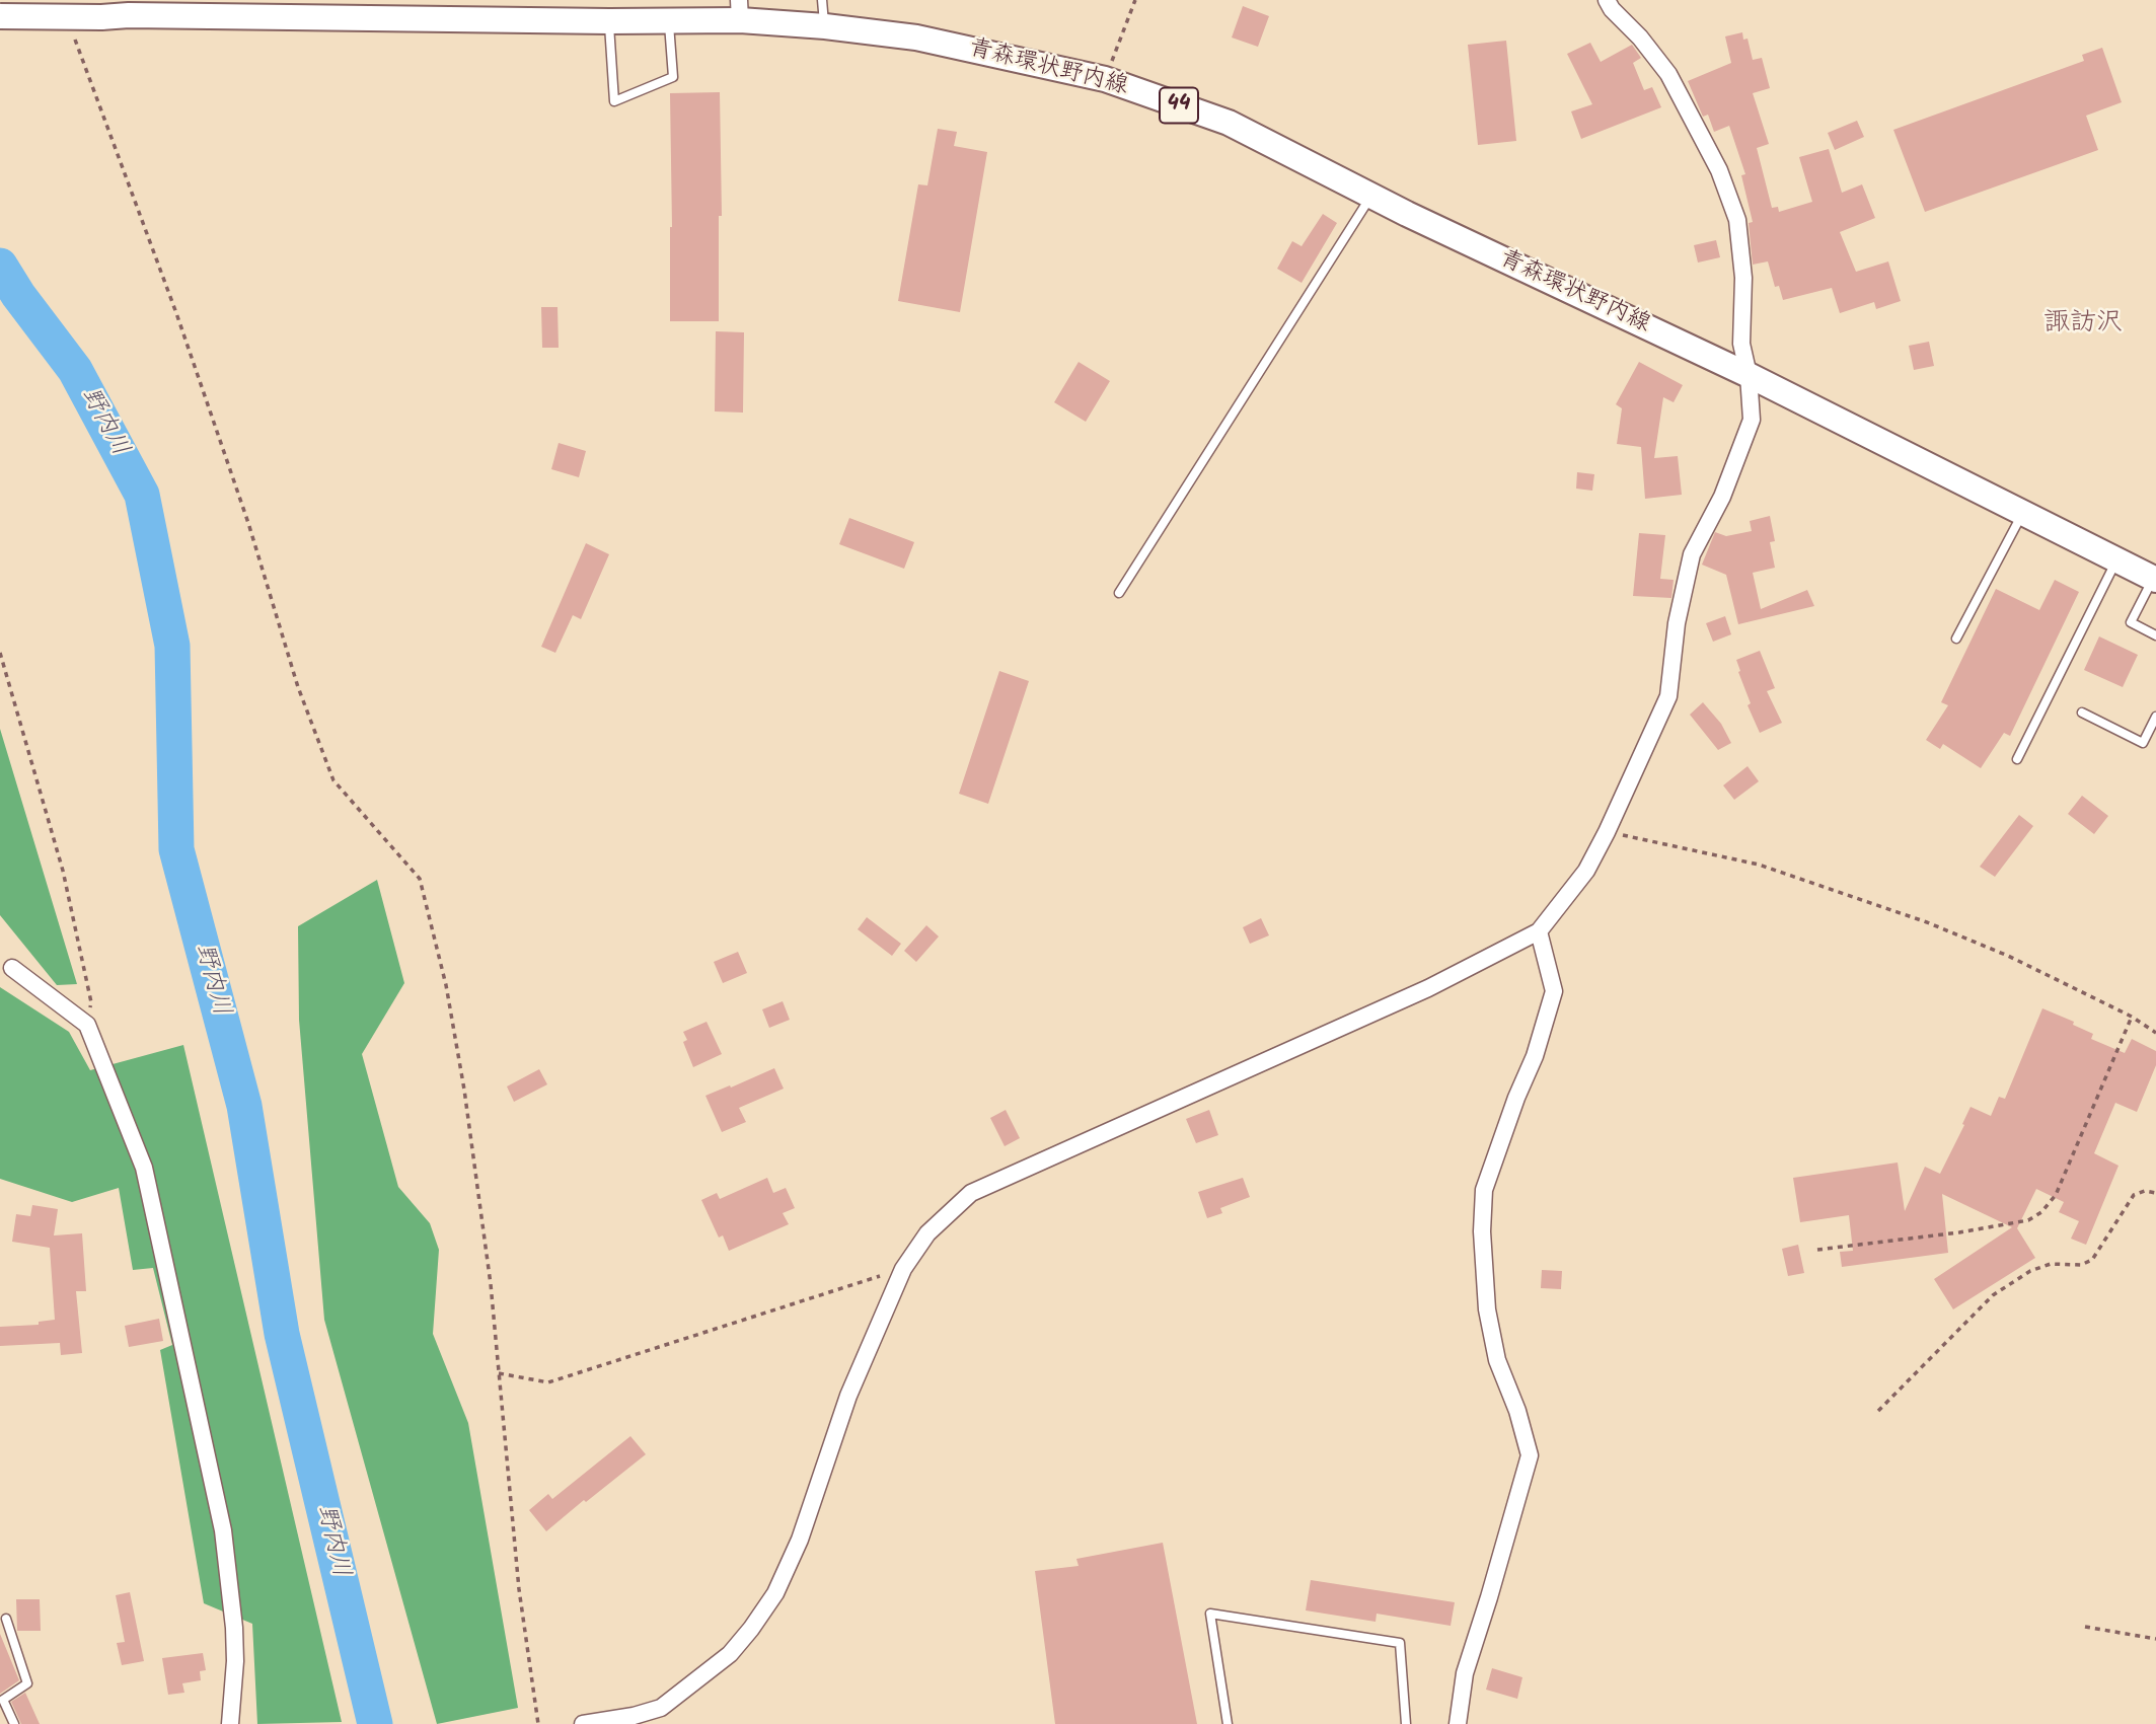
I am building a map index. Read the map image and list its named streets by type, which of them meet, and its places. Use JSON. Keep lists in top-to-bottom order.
{
  "streets": {
    "main road": ["青森環状野内線", "44"]
  },
  "districts": ["諏訪沢"],
  "water": ["野内川"]
}
